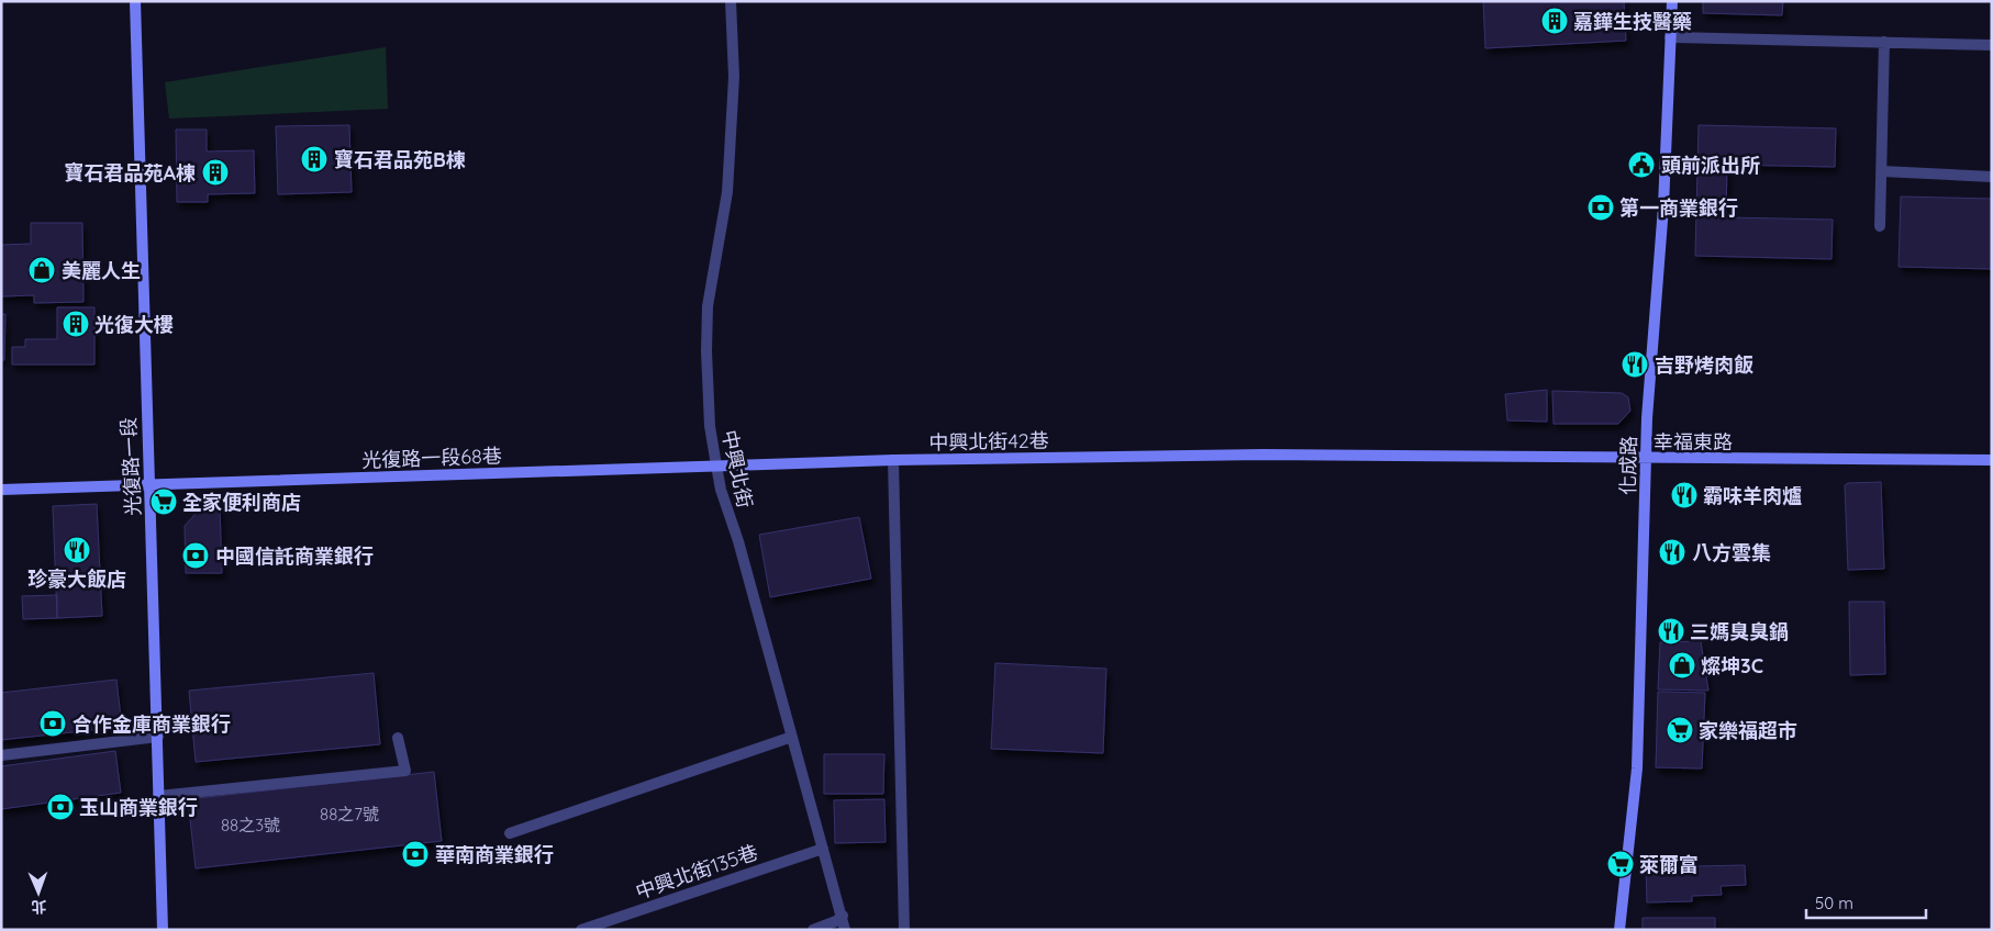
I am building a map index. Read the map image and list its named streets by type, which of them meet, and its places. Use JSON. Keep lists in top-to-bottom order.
{
  "streets": {
    "street": [
      "中興北街42巷",
      "幸福東路",
      "光復路一段68巷",
      "化成路",
      "光復路一段",
      "中興北街",
      "中興北街135巷"
    ]
  },
  "crossings": [
    ["中興北街42巷", "幸福東路"],
    ["中興北街42巷", "光復路一段68巷"],
    ["中興北街42巷", "中興北街"],
    ["幸福東路", "化成路"],
    ["光復路一段68巷", "光復路一段"],
    ["光復路一段68巷", "中興北街"],
    ["中興北街", "中興北街135巷"]
  ],
  "places": {
    "building": [
      "嘉鏵生技醫藥",
      "寶石君品苑B棟",
      "寶石君品苑A棟",
      "光復大樓"
    ],
    "public building": ["頭前派出所"],
    "bank": [
      "第一商業銀行",
      "中國信託商業銀行",
      "合作金庫商業銀行",
      "玉山商業銀行",
      "華南商業銀行"
    ],
    "shop": ["美麗人生", "燦坤3C"],
    "restaurant": [
      "吉野烤肉飯",
      "霸味羊肉爐",
      "珍豪大飯店",
      "八方雲集",
      "三媽臭臭鍋"
    ],
    "supermarket": ["全家便利商店", "家樂福超市", "萊爾富"]
  },
  "house_numbers": ["88之7號", "88之3號"],
  "scale_bar": "50 m",
  "north": "bottom"
}
